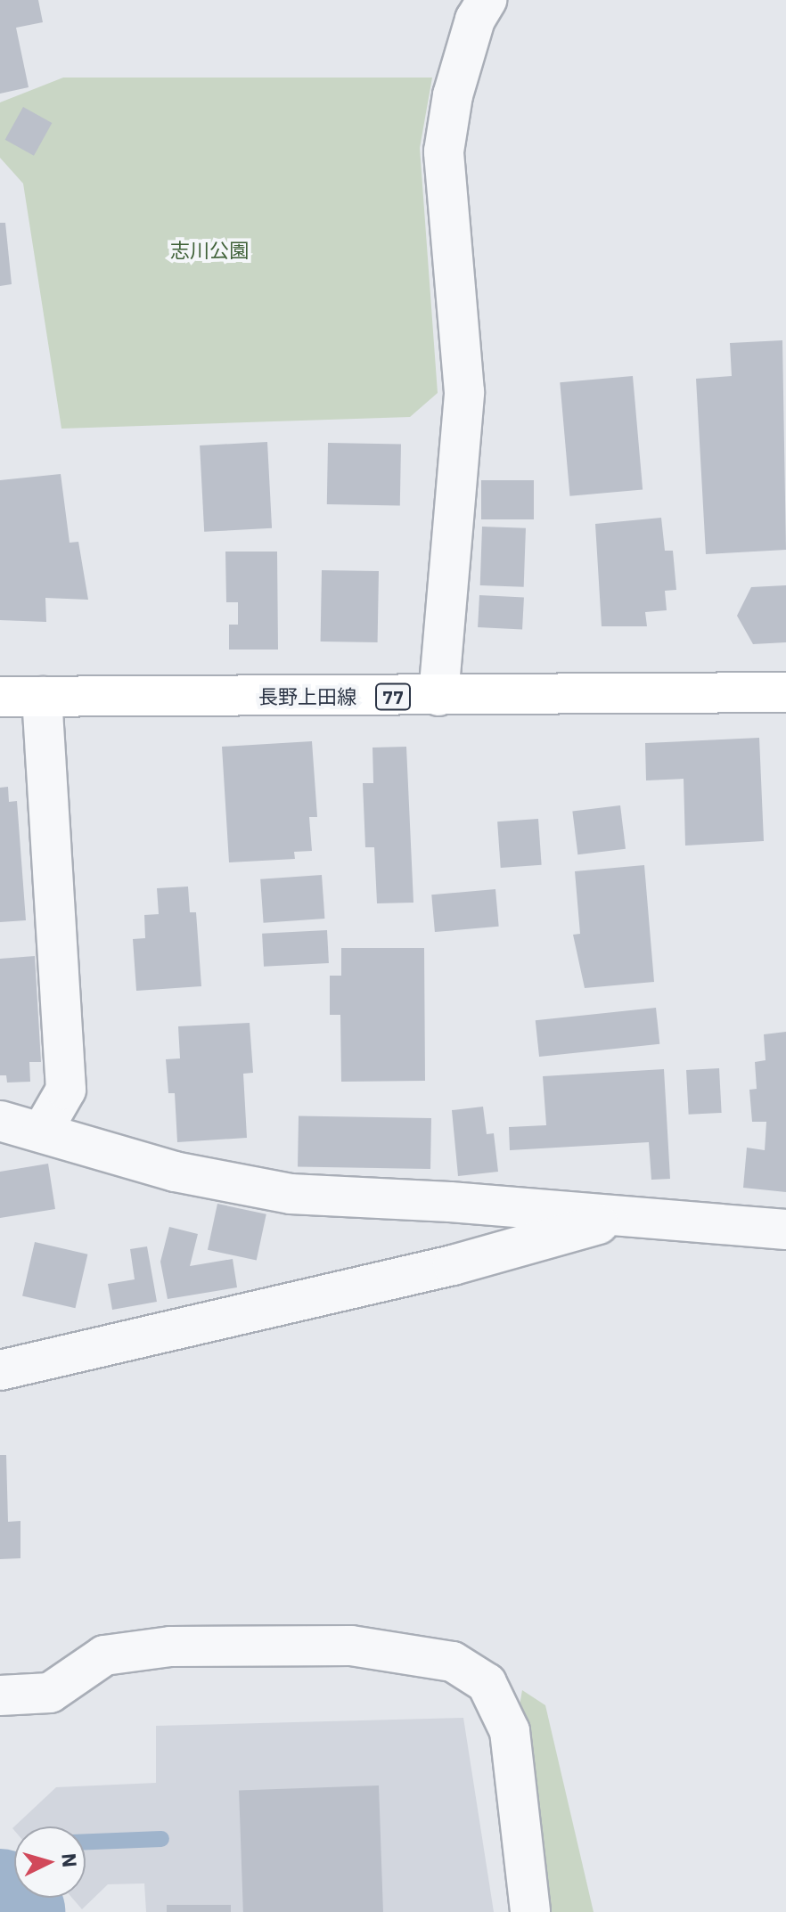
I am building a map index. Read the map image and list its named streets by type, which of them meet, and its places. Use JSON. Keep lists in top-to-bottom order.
{
  "streets": {
    "main road": ["長野上田線", "77"]
  },
  "parks": ["志川公園"],
  "north": "right"
}
